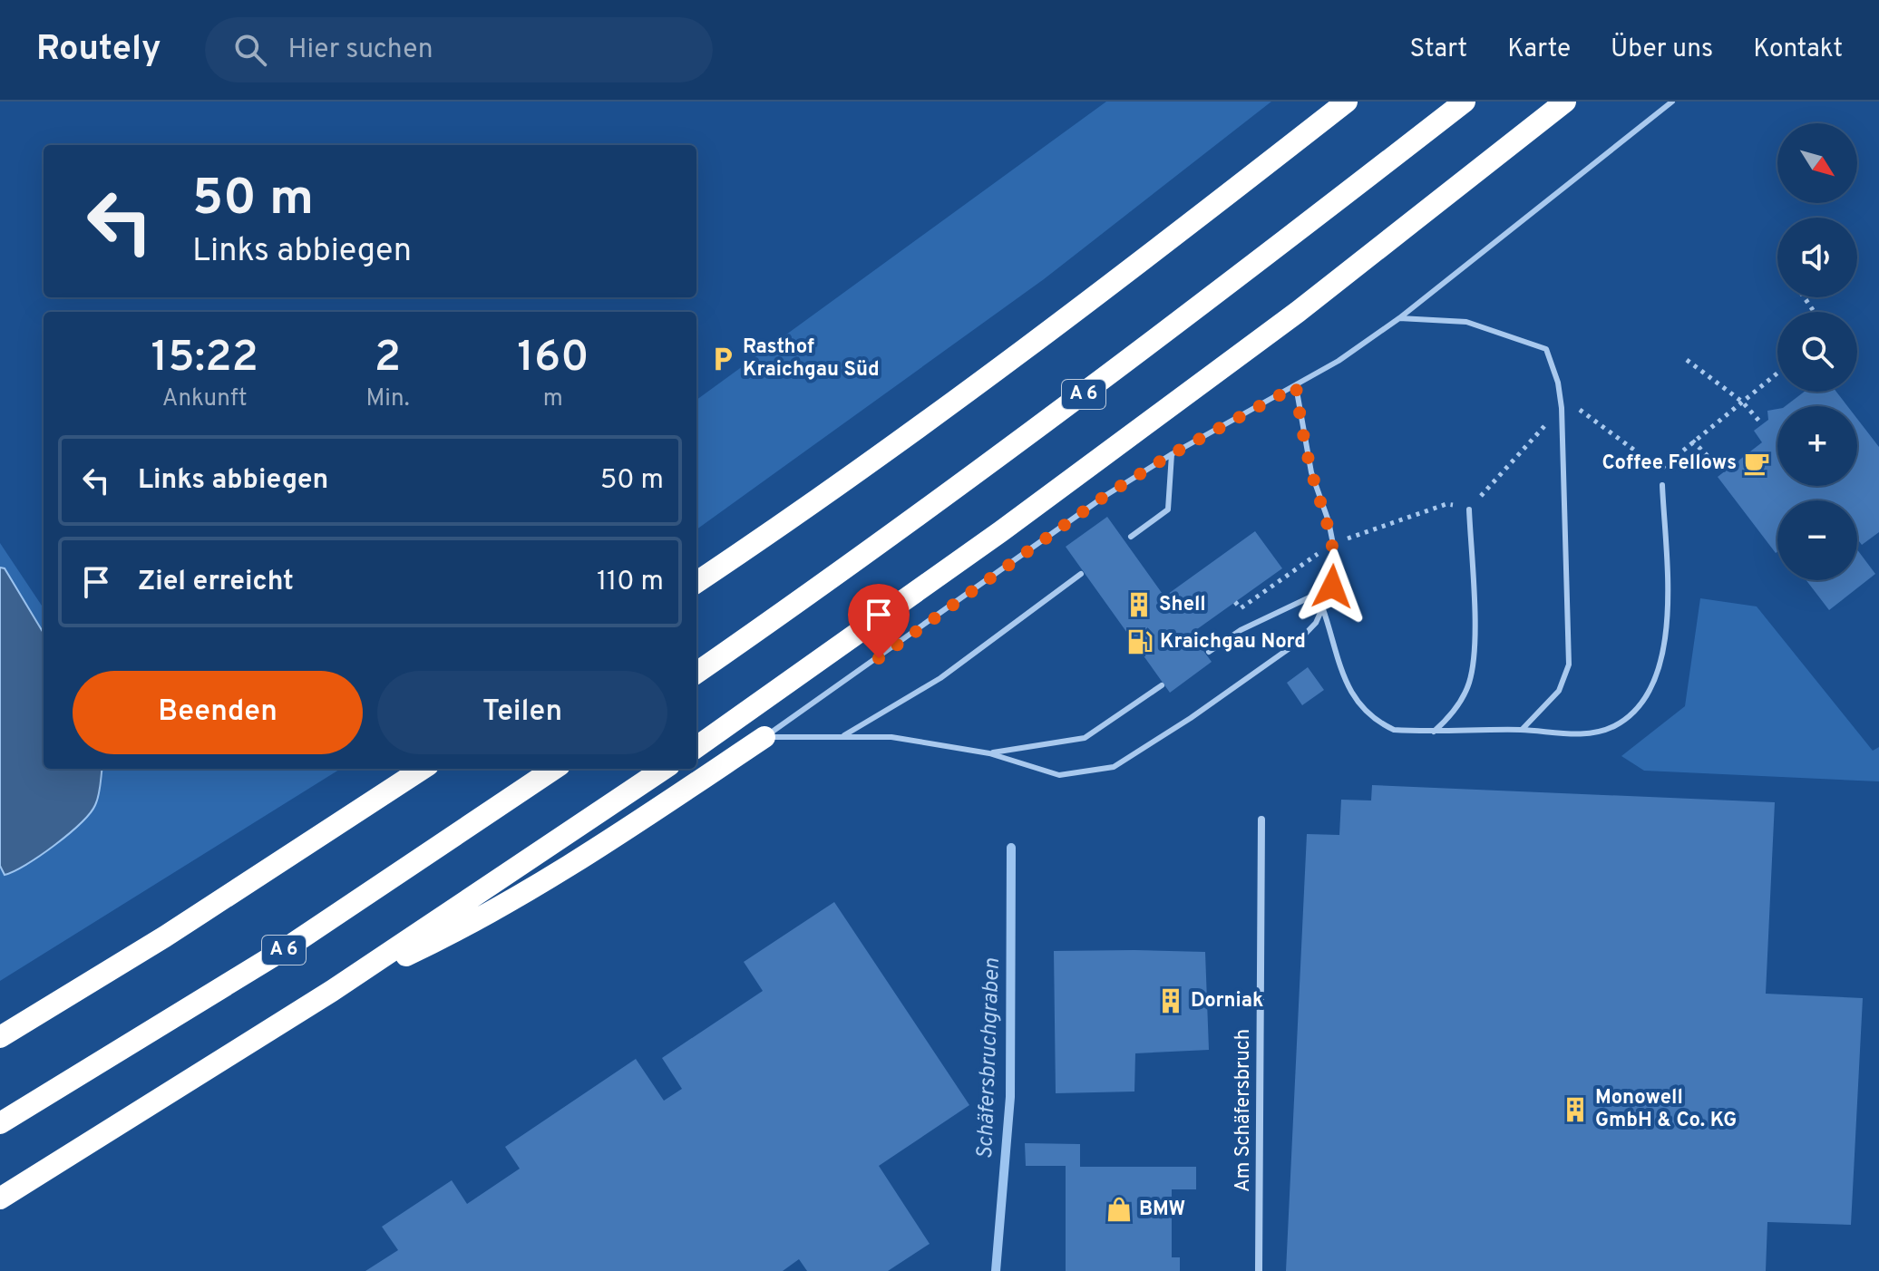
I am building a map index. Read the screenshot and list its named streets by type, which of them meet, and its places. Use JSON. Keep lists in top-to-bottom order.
{
  "streets": {
    "highway": ["A 6"],
    "street": ["Am Schäfersbruch"]
  },
  "water": ["Schäfersbruchgraben"],
  "places": {
    "parking": ["Rasthof Kraichgau Süd"],
    "cafe": ["Coffee Fellows"],
    "building": ["Shell", "Dorniak", "Monowell GmbH & Co. KG"],
    "fuel station": ["Kraichgau Nord"],
    "shop": ["BMW"]
  },
  "north": "bottom right",
  "page": {
    "header": "Routely",
    "search": "Hier suchen",
    "nav": [
      "Start",
      "Karte",
      "Über uns",
      "Kontakt"
    ],
    "map_buttons": ["+", "−"],
    "turn": ["50 m", "Links abbiegen"],
    "eta": [
      "15:22",
      "Ankunft",
      "2",
      "Min.",
      "160",
      "m"
    ],
    "list": [
      {
        "name": "Links abbiegen",
        "value": "50 m"
      },
      {
        "name": "Ziel erreicht",
        "value": "110 m"
      }
    ],
    "buttons": ["Beenden", "Teilen"]
  }
}
